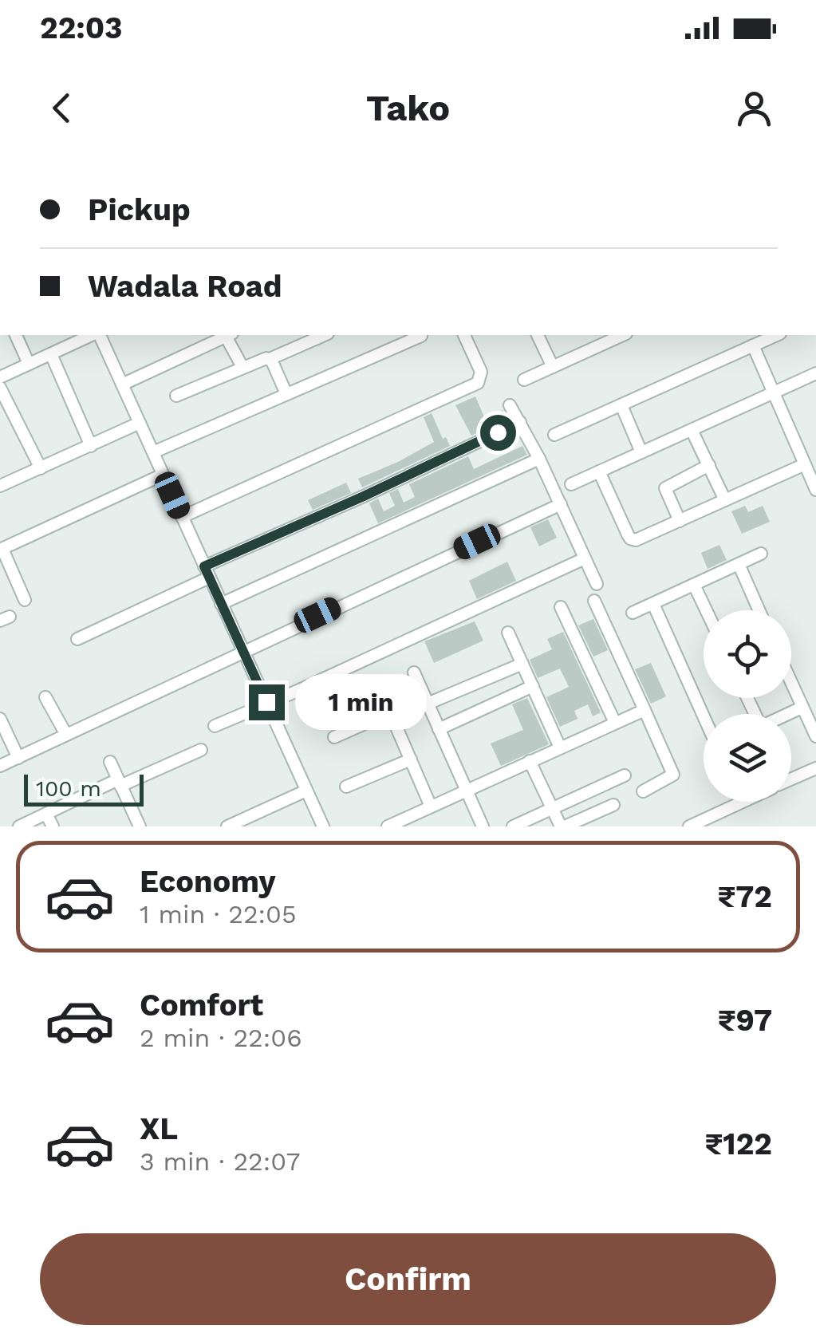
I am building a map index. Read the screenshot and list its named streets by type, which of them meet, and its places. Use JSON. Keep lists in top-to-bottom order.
{
  "scale_bar": "100 m",
  "page": {
    "status": "22:03",
    "header": "Tako",
    "banner": ["Pickup", "Wadala Road"],
    "bubble": "1 min",
    "scale": "100 m",
    "list": [
      {
        "name": "Economy",
        "note": "1 min · 22:05",
        "value": "₹72"
      },
      {
        "name": "Comfort",
        "note": "2 min · 22:06",
        "value": "₹97"
      },
      {
        "name": "XL",
        "note": "3 min · 22:07",
        "value": "₹122"
      }
    ],
    "buttons": "Confirm"
  }
}
